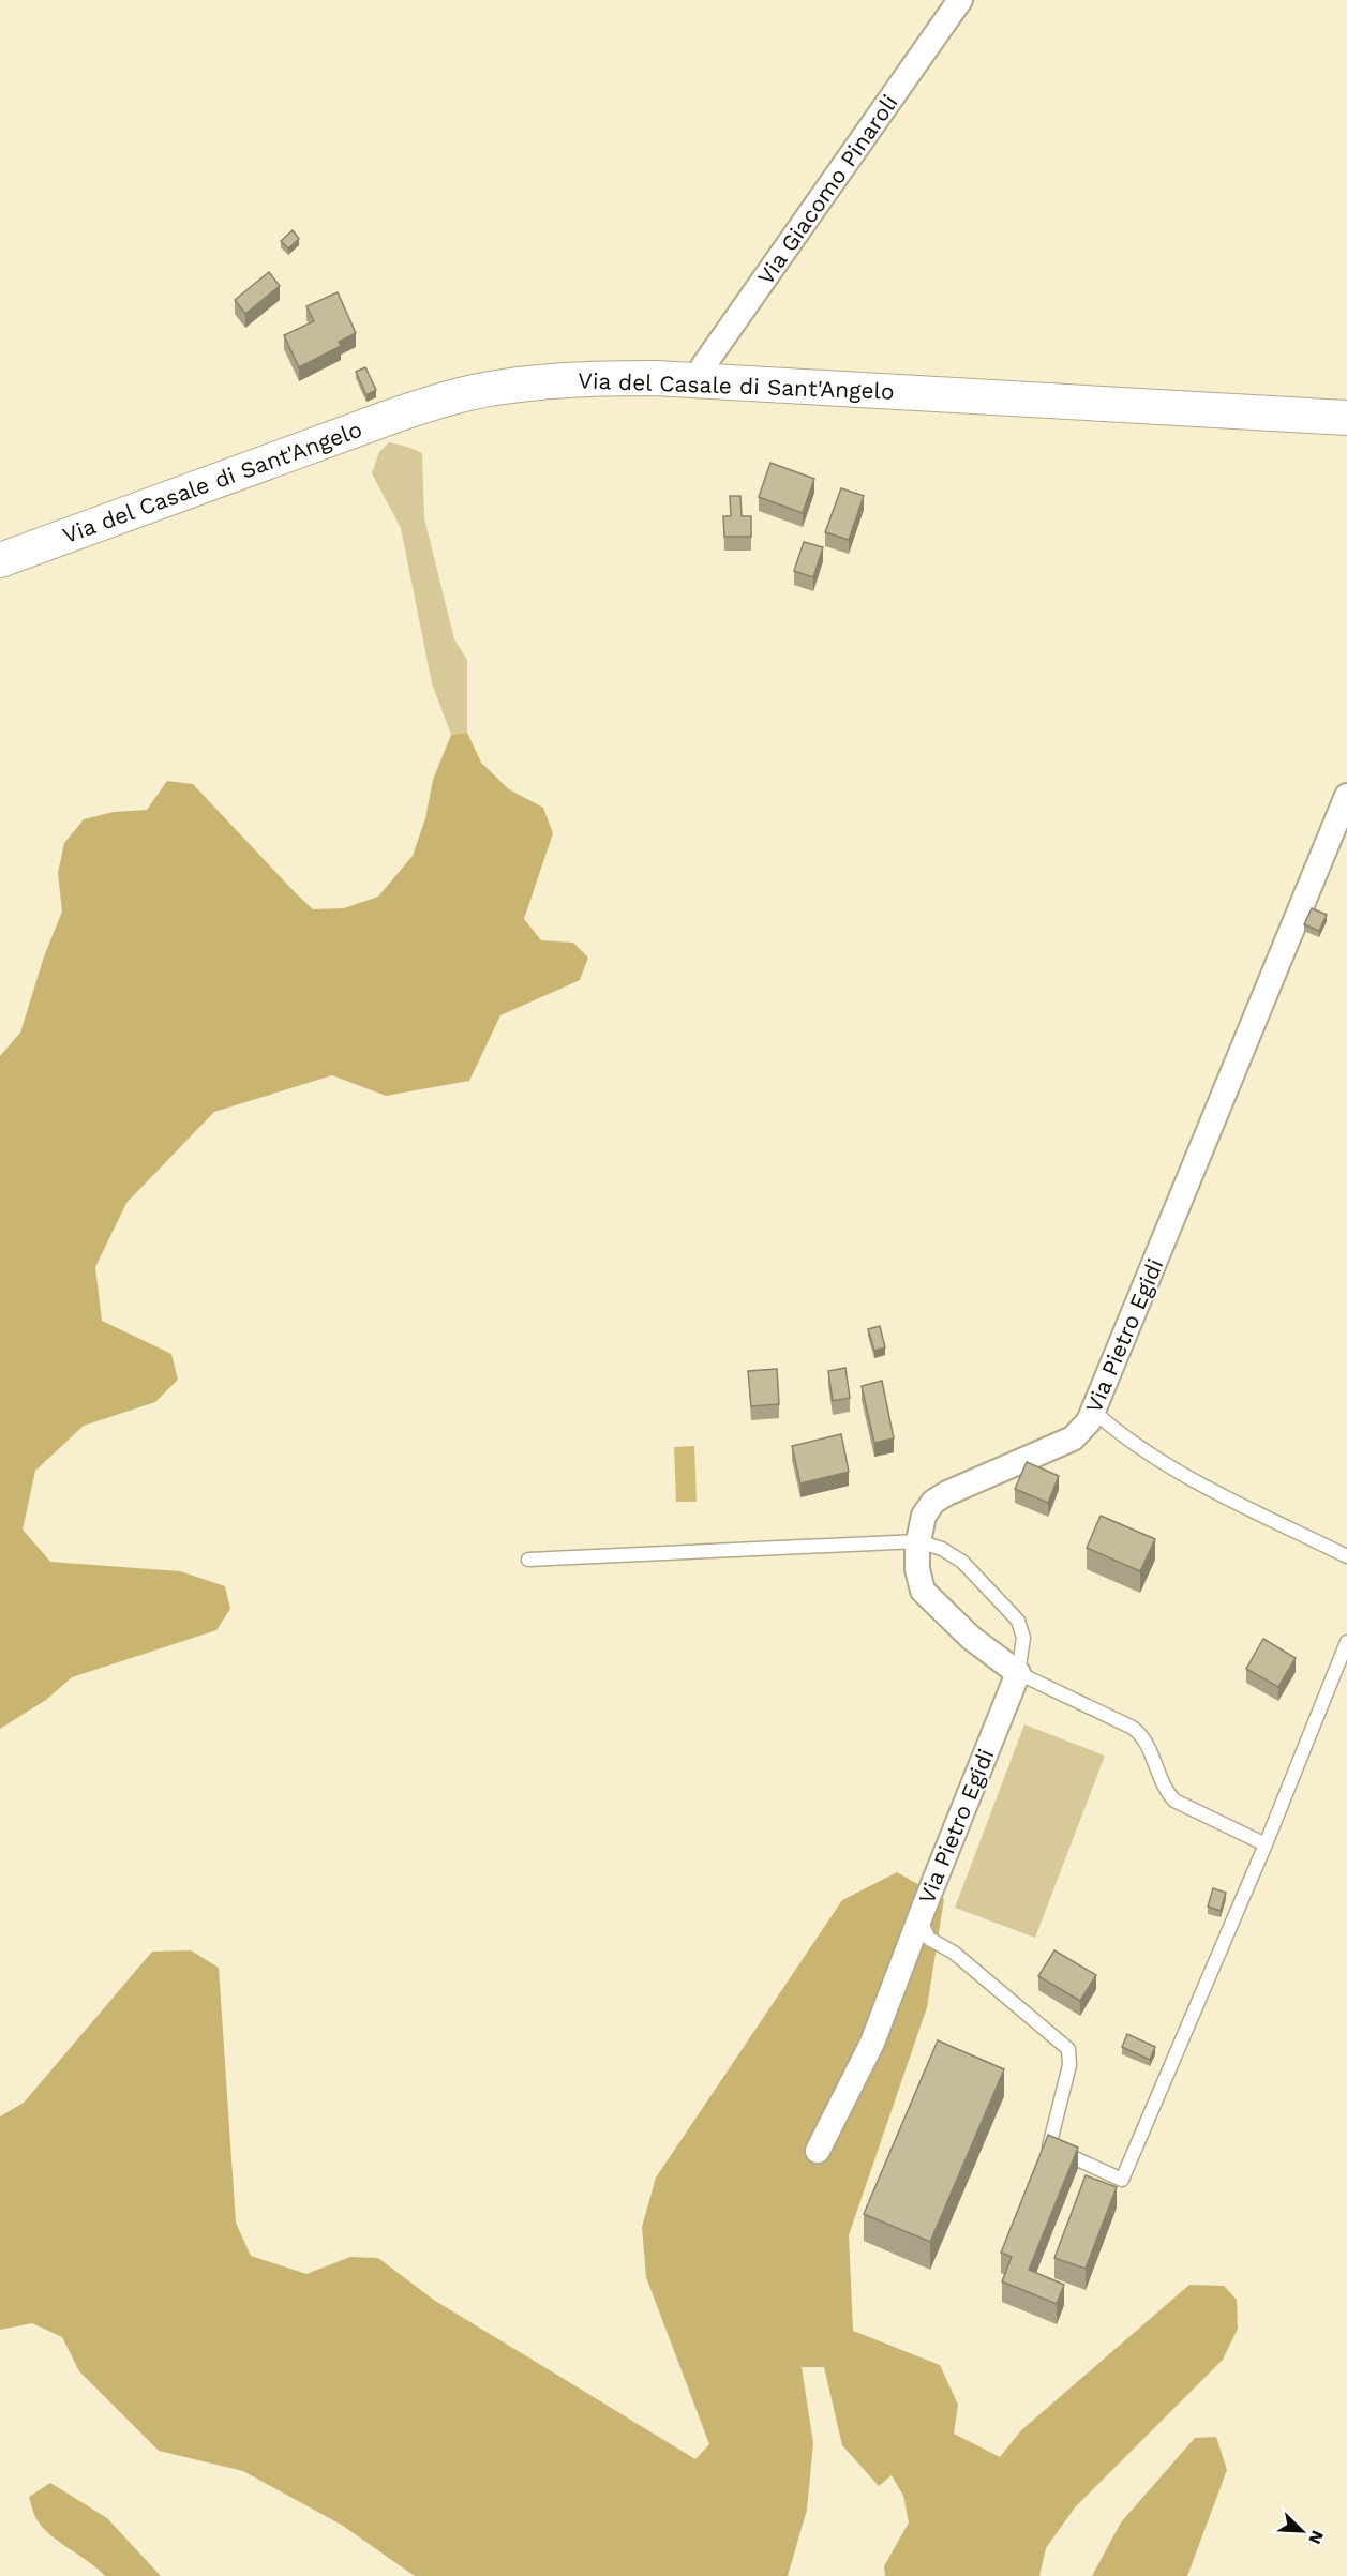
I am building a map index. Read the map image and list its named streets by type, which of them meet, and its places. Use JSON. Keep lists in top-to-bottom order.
{
  "streets": {
    "main road": ["Via del Casale di Sant'Angelo"],
    "street": ["Via Giacomo Pinaroli", "Via Pietro Egidi"]
  },
  "crossings": [
    ["Via Giacomo Pinaroli", "Via del Casale di Sant'Angelo"]
  ],
  "north": "bottom right"
}
